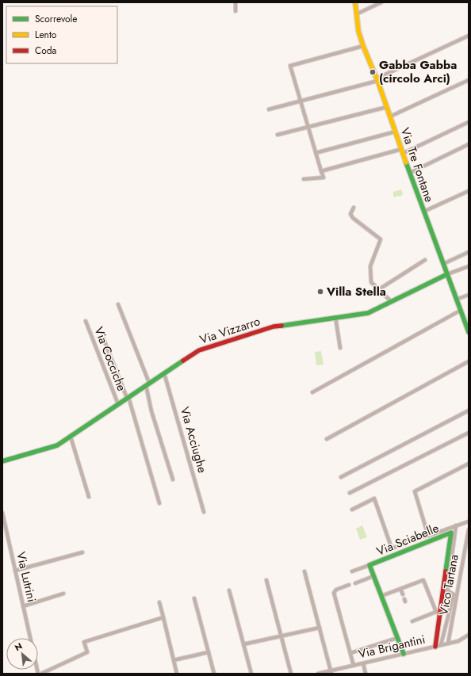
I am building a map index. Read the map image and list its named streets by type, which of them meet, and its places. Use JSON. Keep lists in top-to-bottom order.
{
  "streets": {
    "street": [
      "Via Tre Fontane",
      "Via Vizzarro",
      "Via Cocciche",
      "Via Acciughe",
      "Via Sciabelle",
      "Via Lutrini",
      "Vico Tartana",
      "Via Brigantini"
    ]
  },
  "crossings": [
    ["Via Tre Fontane", "Via Vizzarro"],
    ["Via Vizzarro", "Via Cocciche"],
    ["Via Vizzarro", "Via Acciughe"],
    ["Via Sciabelle", "Via Brigantini"],
    ["Vico Tartana", "Via Brigantini"]
  ],
  "places": ["Gabba Gabba (circolo Arci)", "Villa Stella"],
  "legend": ["Scorrevole", "Lento", "Coda"],
  "north": "top left"
}
